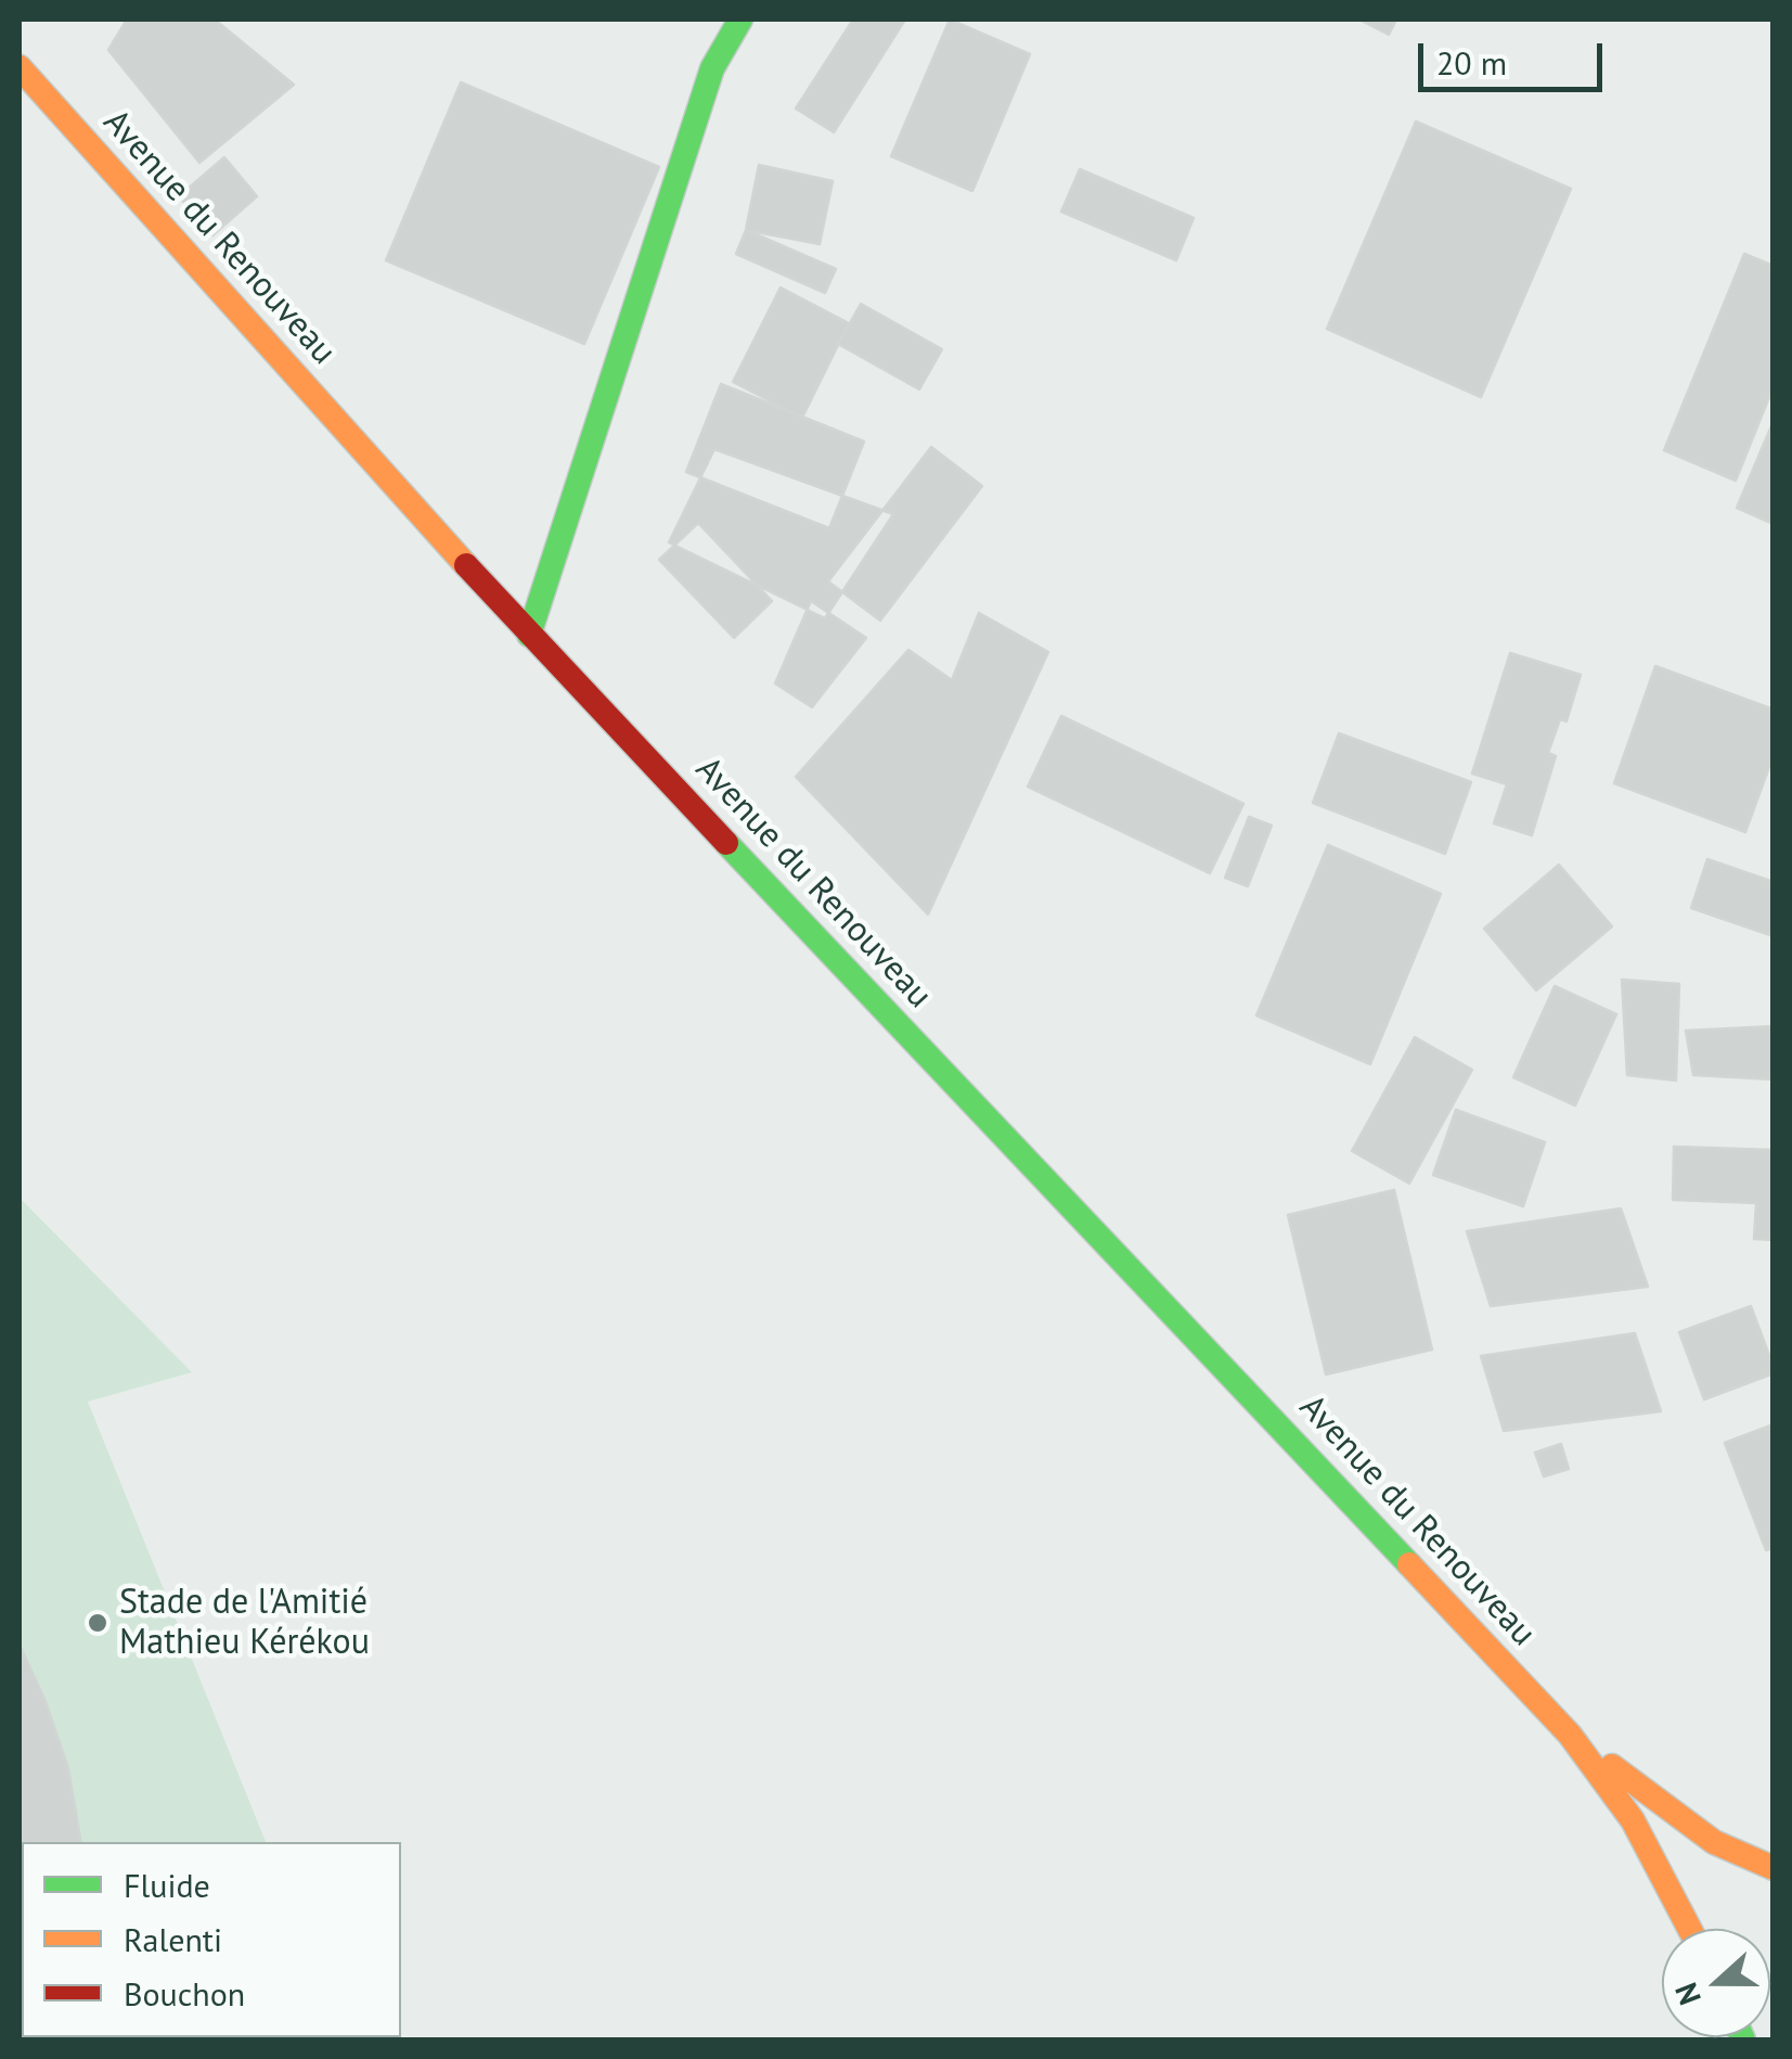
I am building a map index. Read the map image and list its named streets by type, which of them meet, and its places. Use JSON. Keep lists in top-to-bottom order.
{
  "streets": {
    "main road": ["Avenue du Renouveau"]
  },
  "places": ["Stade de l'Amitié Mathieu Kérékou"],
  "legend": ["Fluide", "Ralenti", "Bouchon"],
  "scale_bar": "20 m",
  "north": "left"
}
